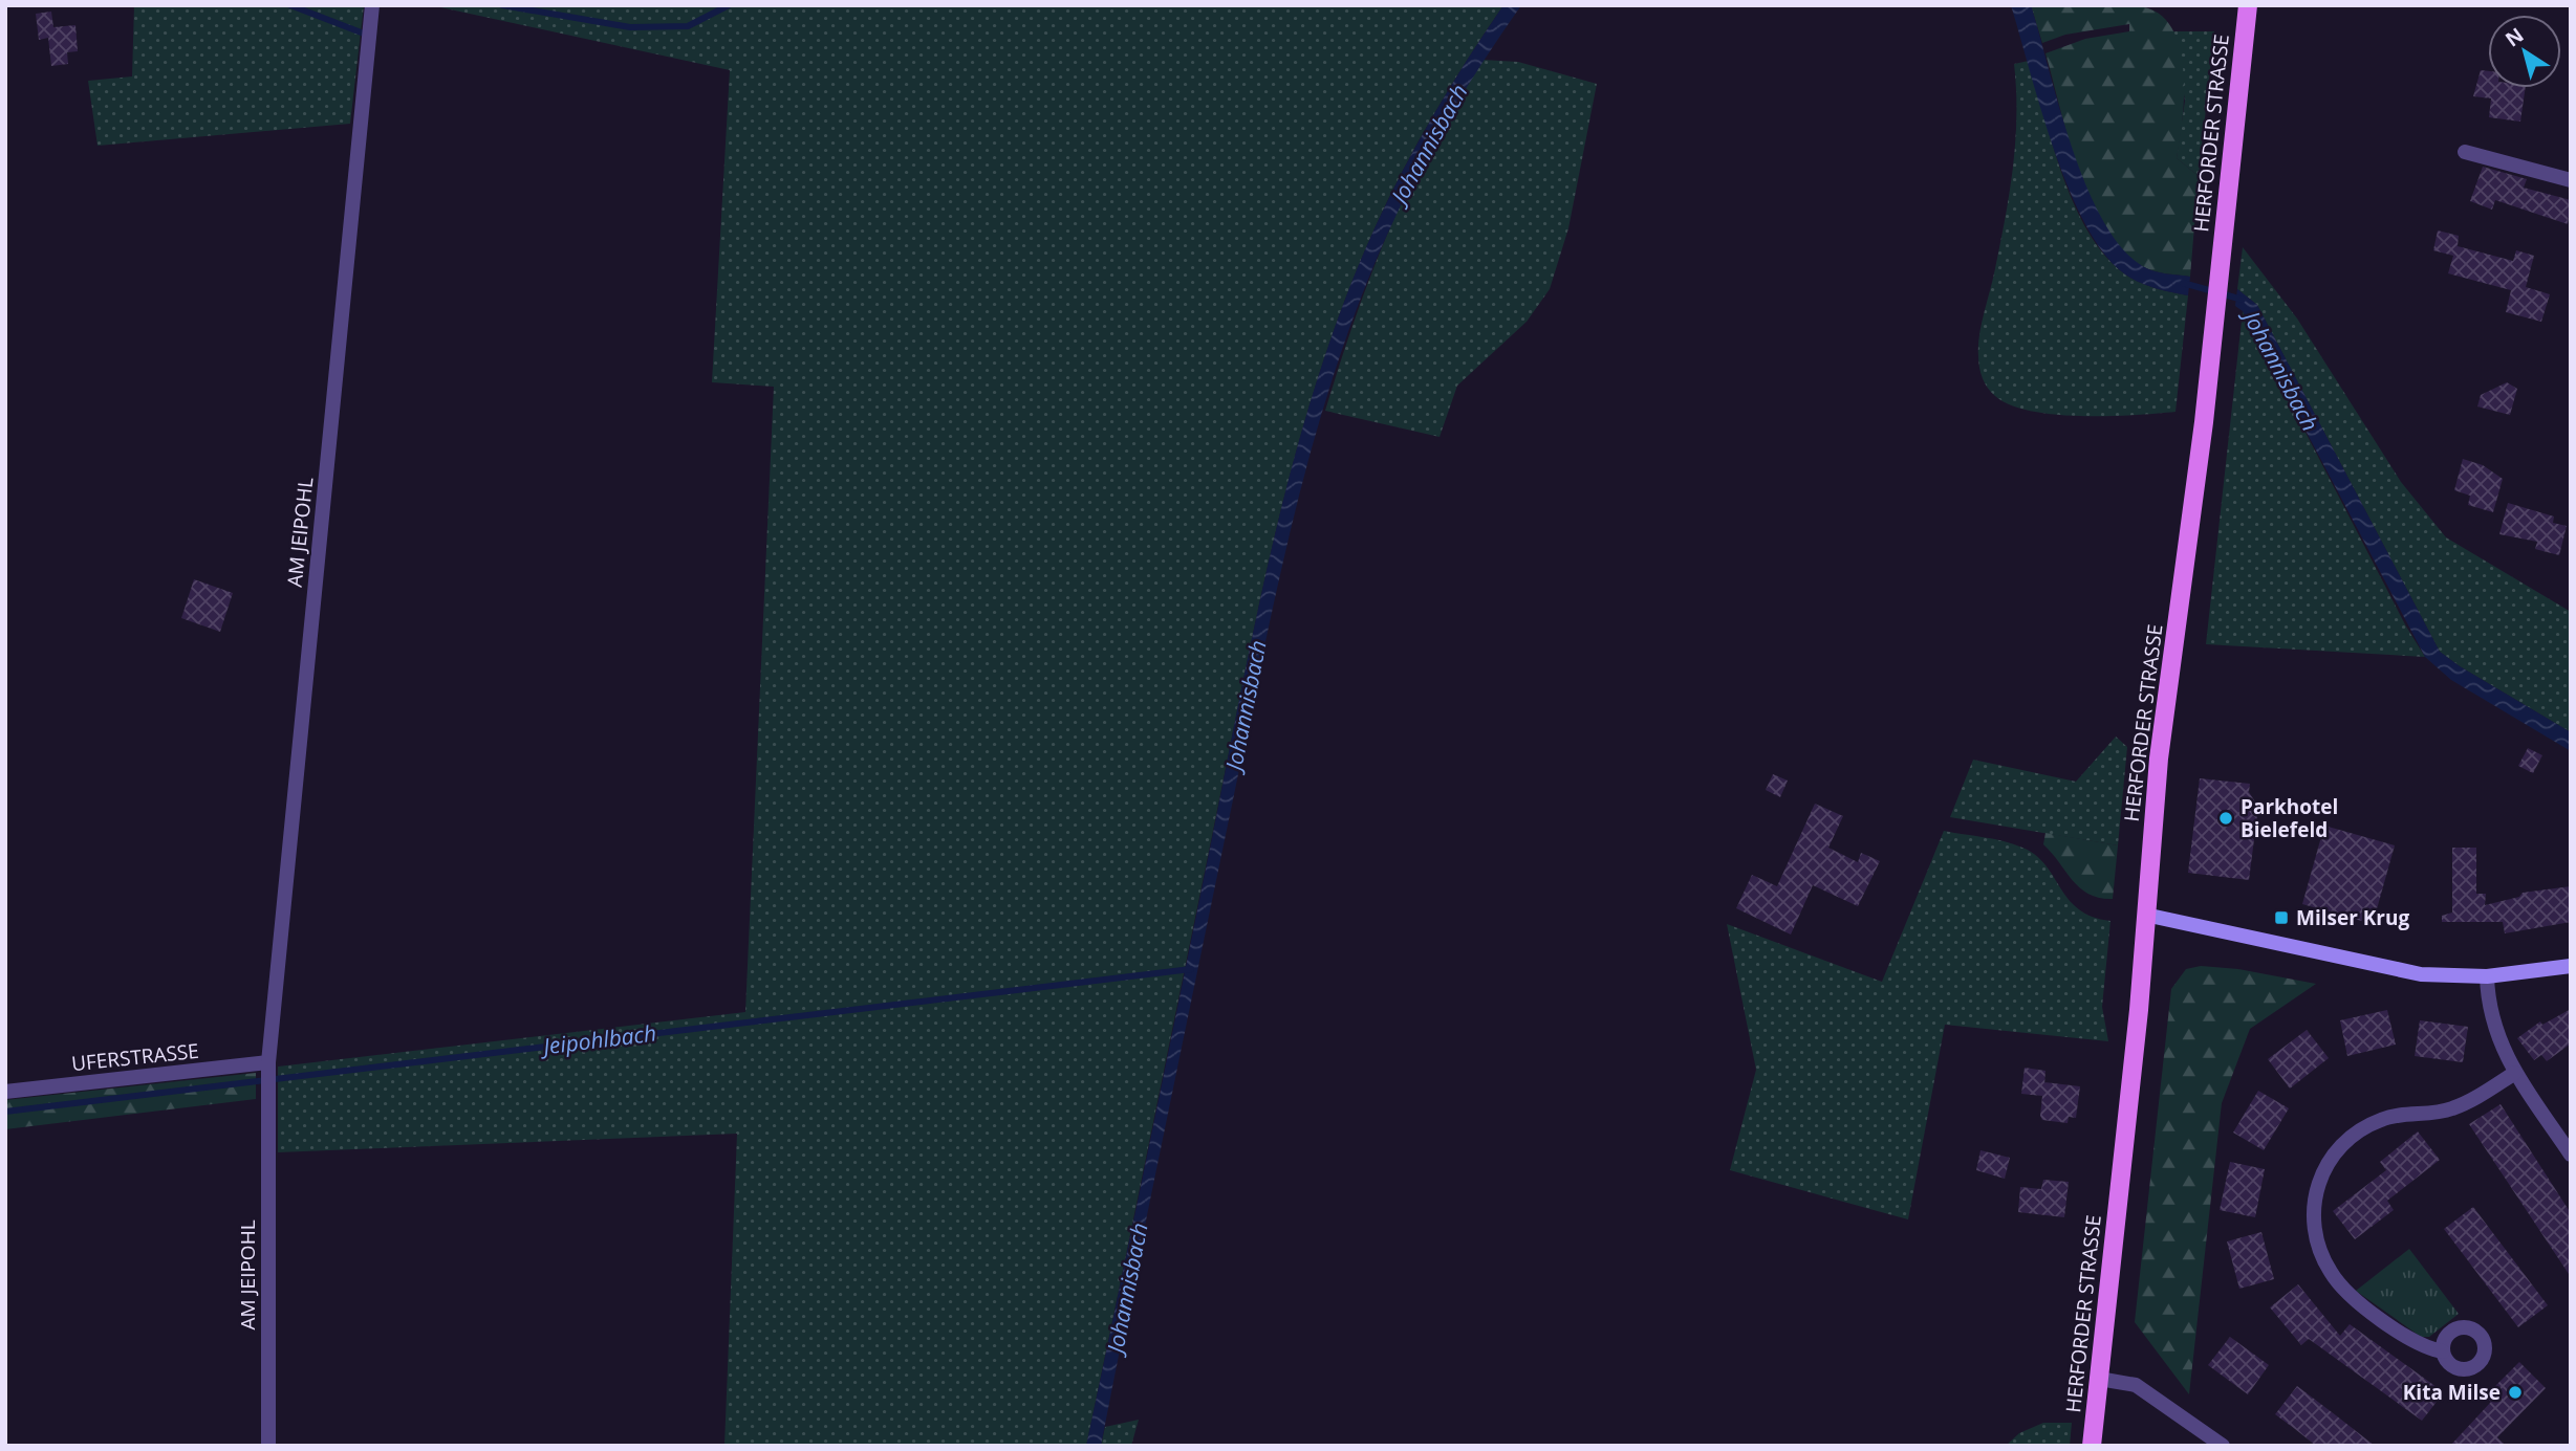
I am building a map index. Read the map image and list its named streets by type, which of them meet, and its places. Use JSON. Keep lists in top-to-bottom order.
{
  "streets": {
    "main road": ["HERFORDER STRASSE"],
    "street": ["AM JEIPOHL", "UFERSTRASSE"]
  },
  "crossings": [
    ["AM JEIPOHL", "UFERSTRASSE"]
  ],
  "water": ["Johannisbach", "Jeipohlbach"],
  "places": {
    "other": ["Parkhotel Bielefeld", "Kita Milse"],
    "transit": ["Milser Krug"]
  },
  "north": "top left"
}
